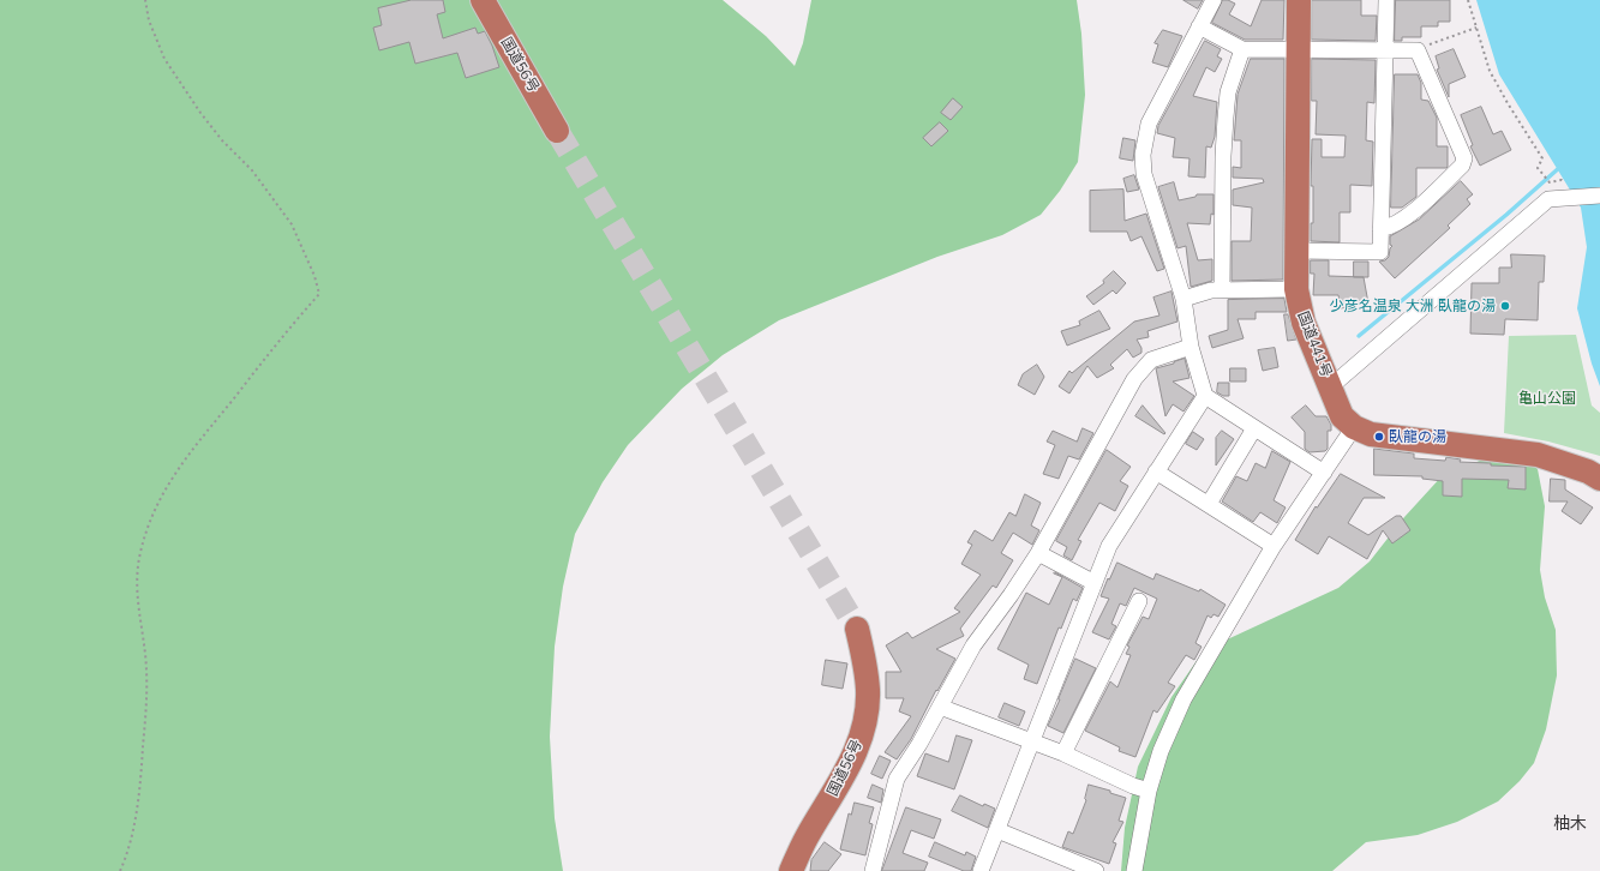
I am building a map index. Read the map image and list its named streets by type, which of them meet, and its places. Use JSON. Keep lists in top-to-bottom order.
{
  "streets": {
    "highway": ["国道56号", "国道441号"]
  },
  "districts": ["柚木"],
  "parks": ["亀山公園"],
  "places": ["少彦名温泉 大洲 臥龍の湯", "臥龍の湯"]
}
